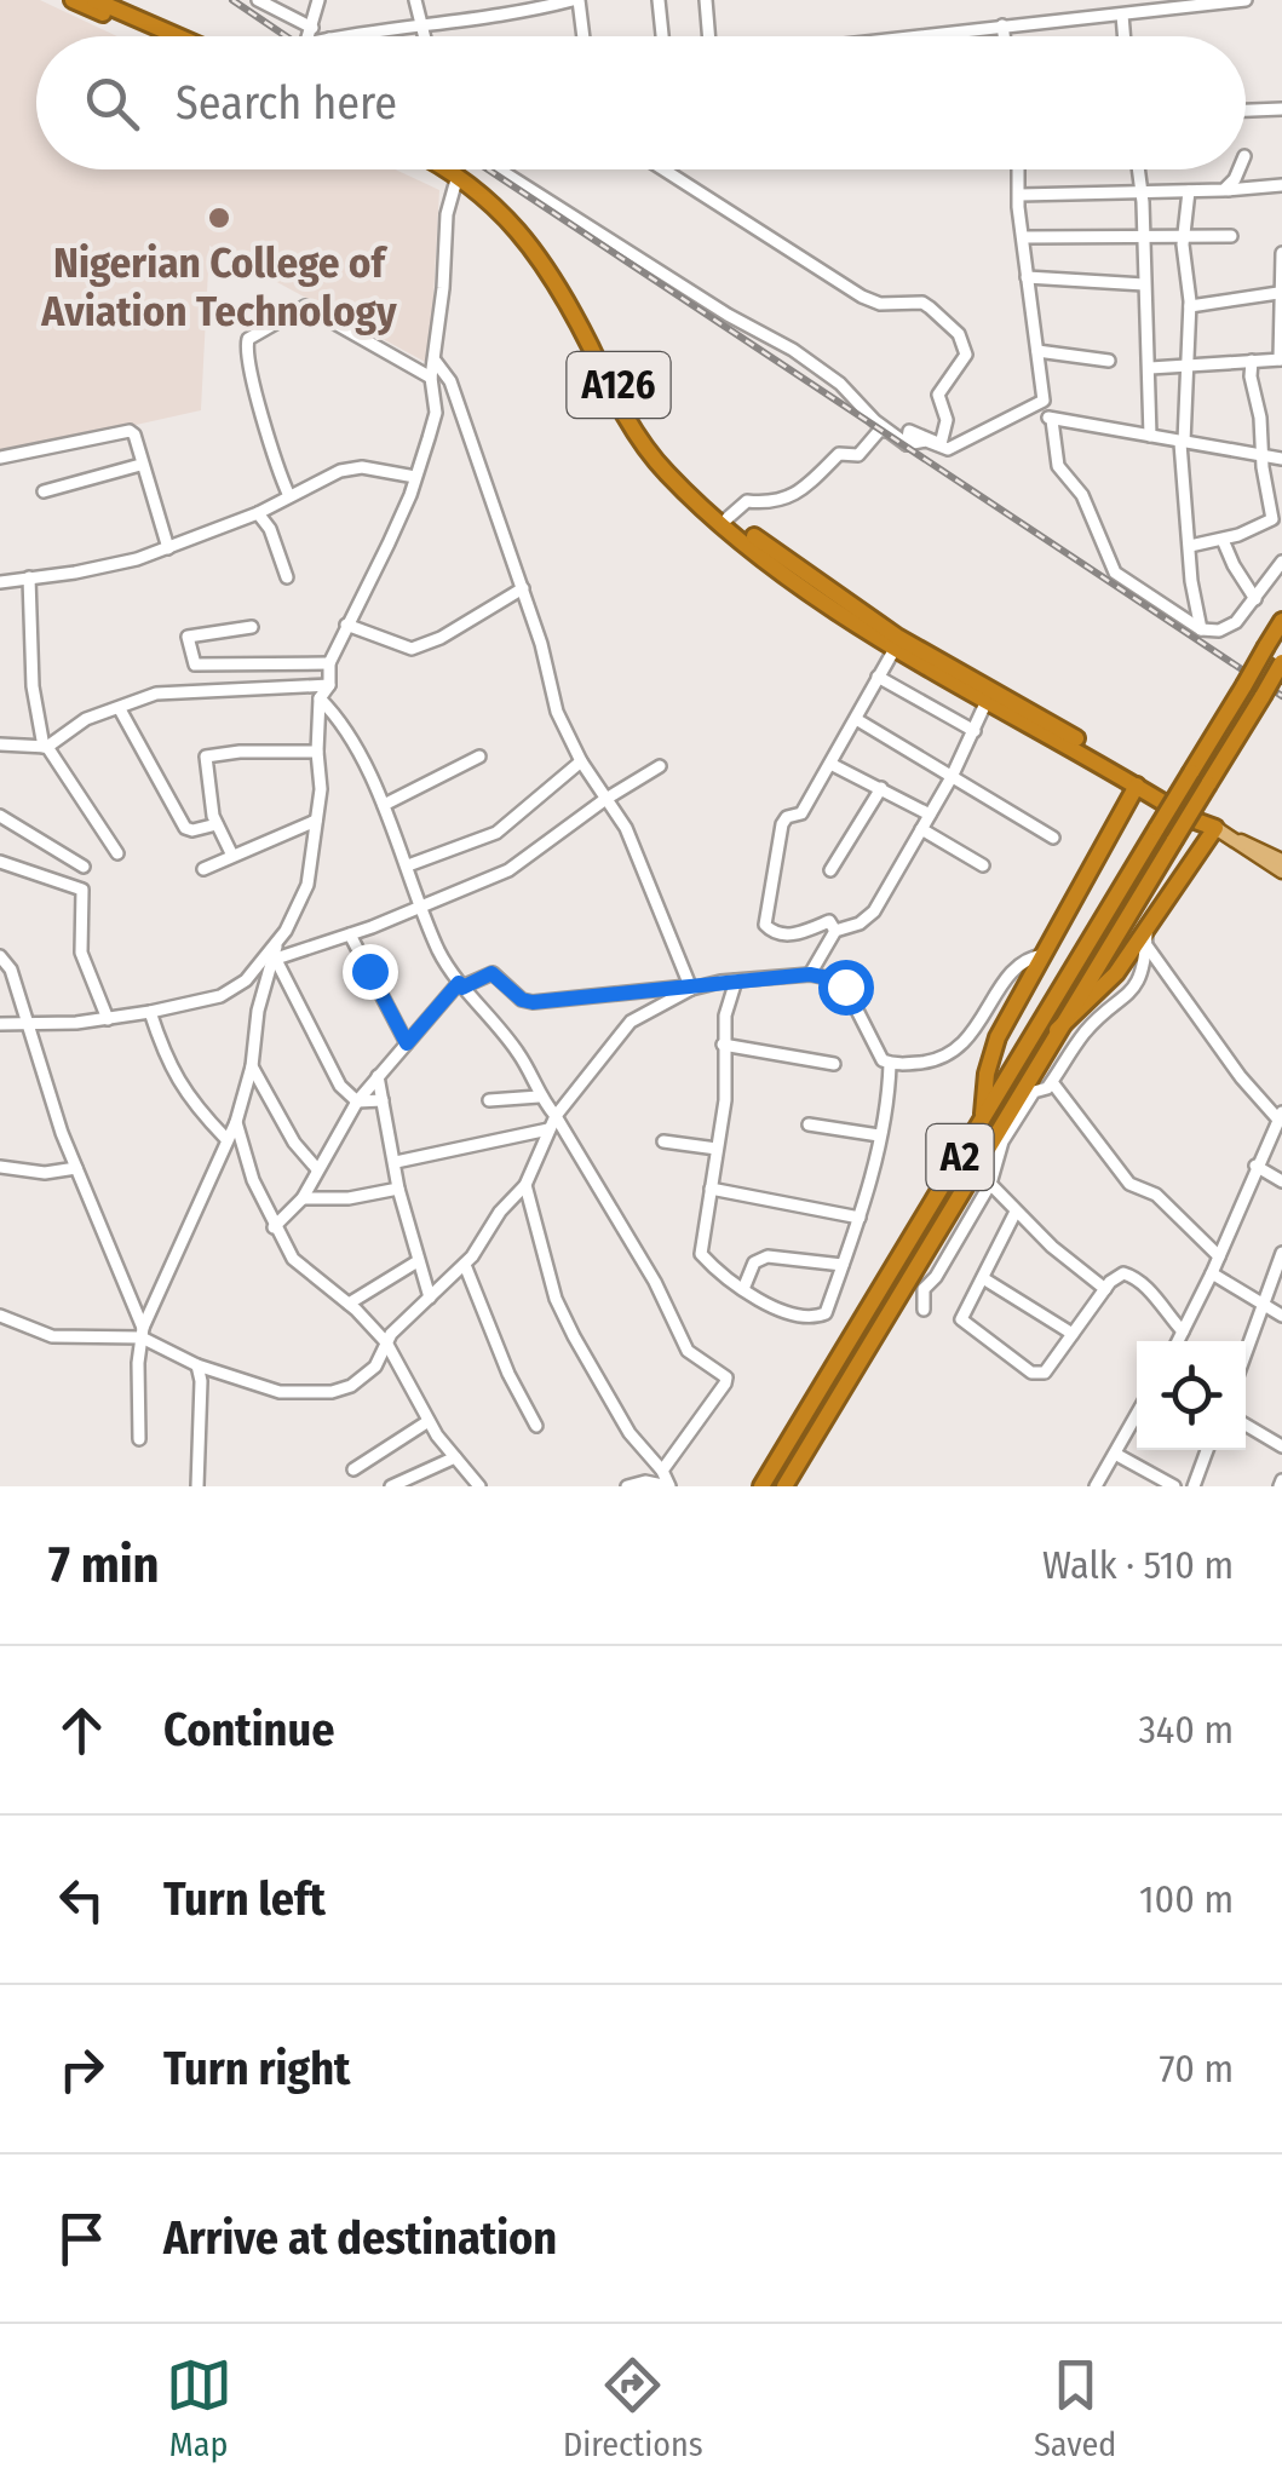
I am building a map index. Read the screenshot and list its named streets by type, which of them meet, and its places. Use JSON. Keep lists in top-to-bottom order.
{
  "streets": {
    "highway": ["A126", "A2"]
  },
  "places": ["Nigerian College of Aviation Technology"],
  "page": {
    "search": "Search here",
    "heading": ["7 min", "Walk · 510 m"],
    "list": [
      ["Continue", "340 m"],
      ["Turn left", "100 m"],
      ["Turn right", "70 m"],
      "Arrive at destination"
    ],
    "nav": ["Map", "Directions", "Saved"]
  }
}
